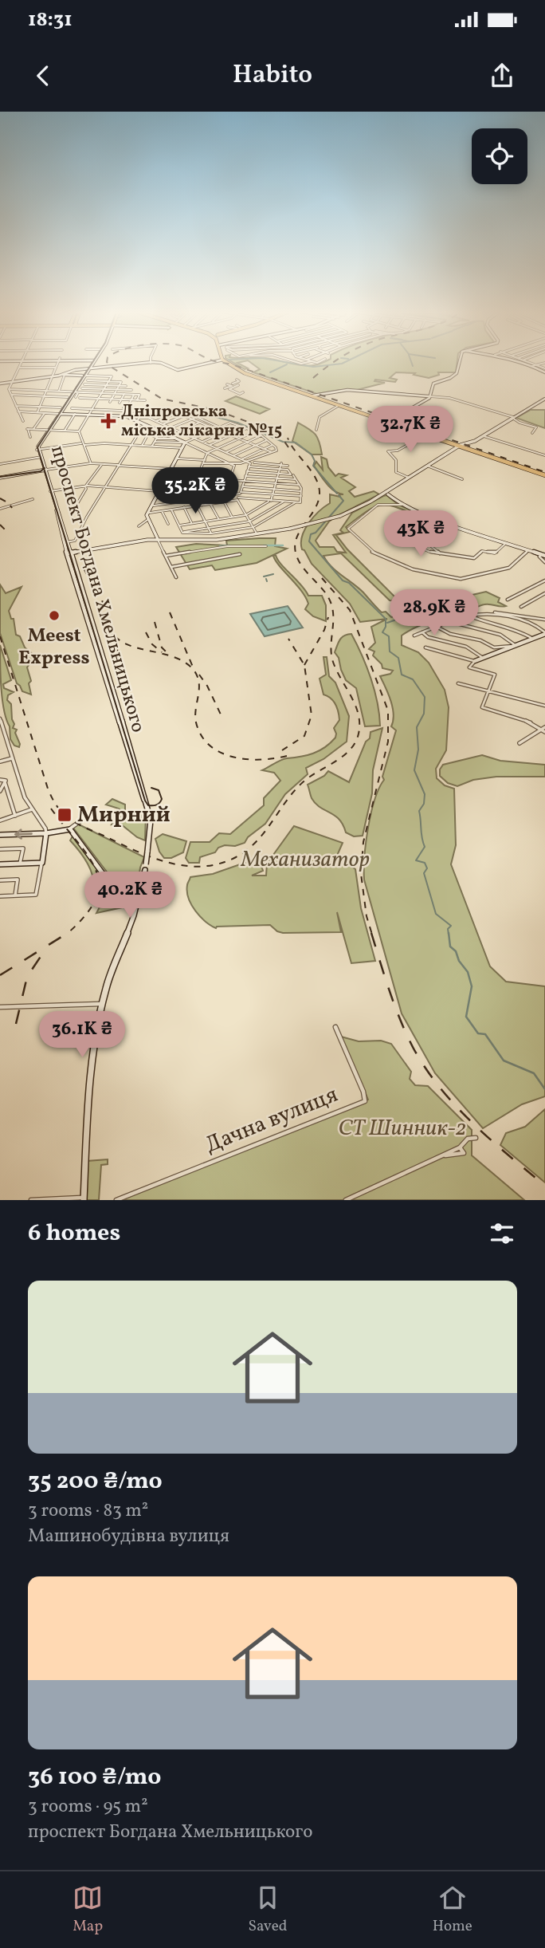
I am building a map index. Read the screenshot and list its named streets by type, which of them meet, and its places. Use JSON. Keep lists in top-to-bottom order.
{
  "streets": {
    "main road": ["проспект Богдана Хмельницького"],
    "street": ["Дачна вулиця"]
  },
  "parks": ["Механизатор", "СТ Шинник-2"],
  "places": {
    "health": ["Дніпровська міська лікарня №15"],
    "other": ["Meest Express"],
    "transit": ["Мирний"]
  },
  "page": {
    "status": "18:31",
    "header": "Habito",
    "price": [
      "32.7K ₴",
      "35.2K ₴",
      "43K ₴",
      "28.9K ₴",
      "40.2K ₴",
      "36.1K ₴"
    ],
    "heading": "6 homes",
    "list": [
      {
        "name": "35 200 ₴/mo",
        "note": "3 rooms · 83 m² · Машинобудівна вулиця"
      },
      {
        "name": "36 100 ₴/mo",
        "note": "3 rooms · 95 m² · проспект Богдана Хмельницького"
      }
    ],
    "tabs": ["Map", "Saved", "Home"]
  }
}
